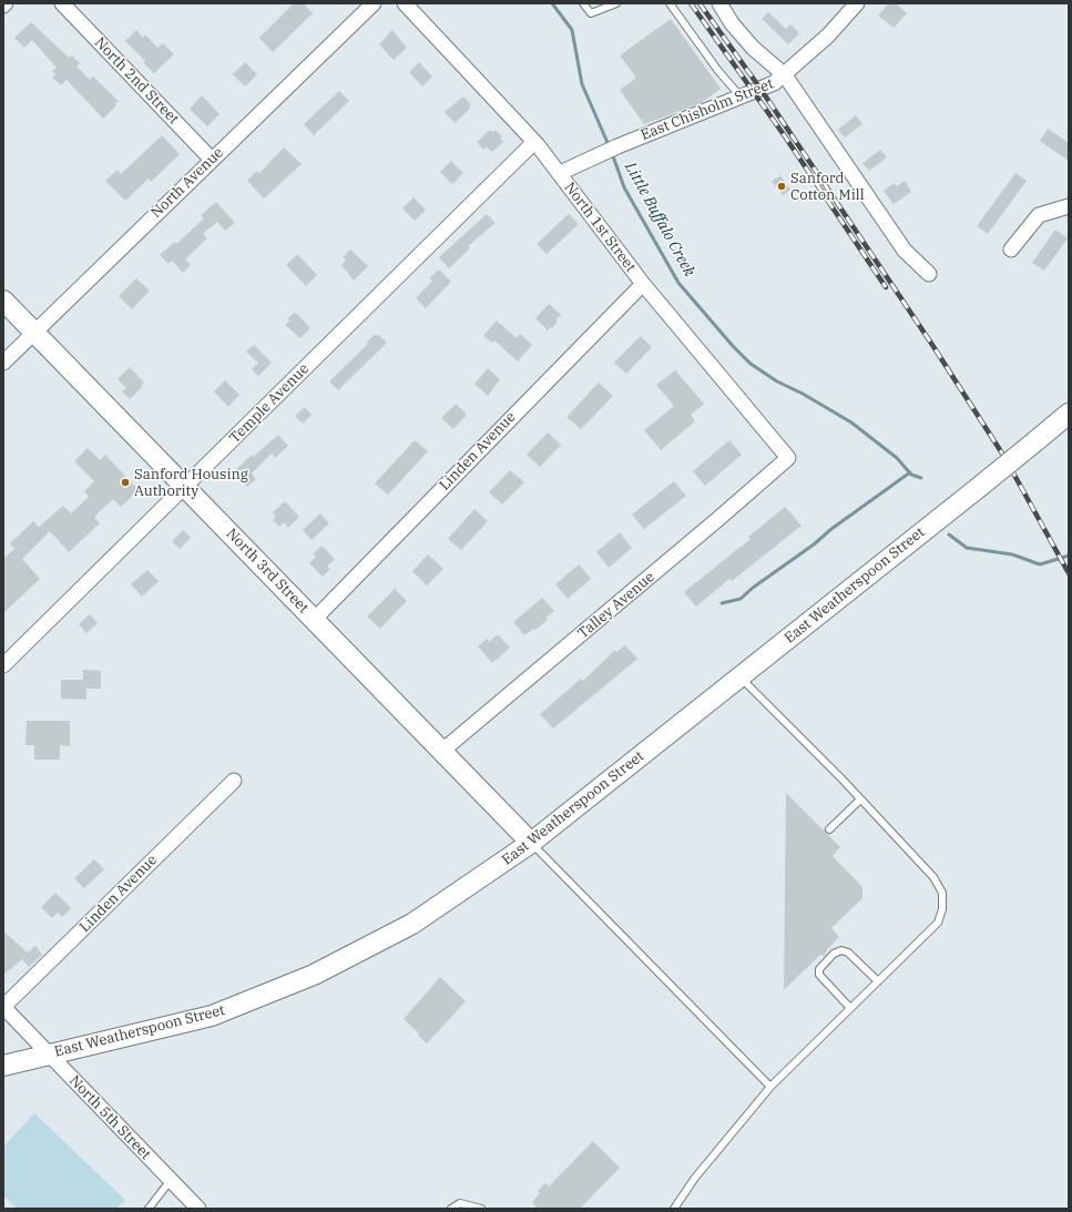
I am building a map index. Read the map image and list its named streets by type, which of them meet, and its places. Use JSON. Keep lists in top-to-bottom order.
{
  "streets": {
    "street": [
      "North 2nd Street",
      "East Chisholm Street",
      "North Avenue",
      "North 1st Street",
      "Temple Avenue",
      "Linden Avenue",
      "North 3rd Street",
      "East Weatherspoon Street",
      "Talley Avenue",
      "North 5th Street"
    ]
  },
  "crossings": [
    ["North 2nd Street", "North Avenue"],
    ["East Chisholm Street", "North 1st Street"],
    ["North Avenue", "North 3rd Street"],
    ["North 1st Street", "Temple Avenue"],
    ["North 1st Street", "Linden Avenue"],
    ["North 1st Street", "Talley Avenue"],
    ["Temple Avenue", "North 3rd Street"],
    ["Linden Avenue", "North 3rd Street"],
    ["Linden Avenue", "North 5th Street"],
    ["North 3rd Street", "East Weatherspoon Street"],
    ["North 3rd Street", "Talley Avenue"],
    ["East Weatherspoon Street", "North 5th Street"]
  ],
  "water": ["Little Buffalo Creek"],
  "places": ["Sanford Cotton Mill", "Sanford Housing Authority"]
}
